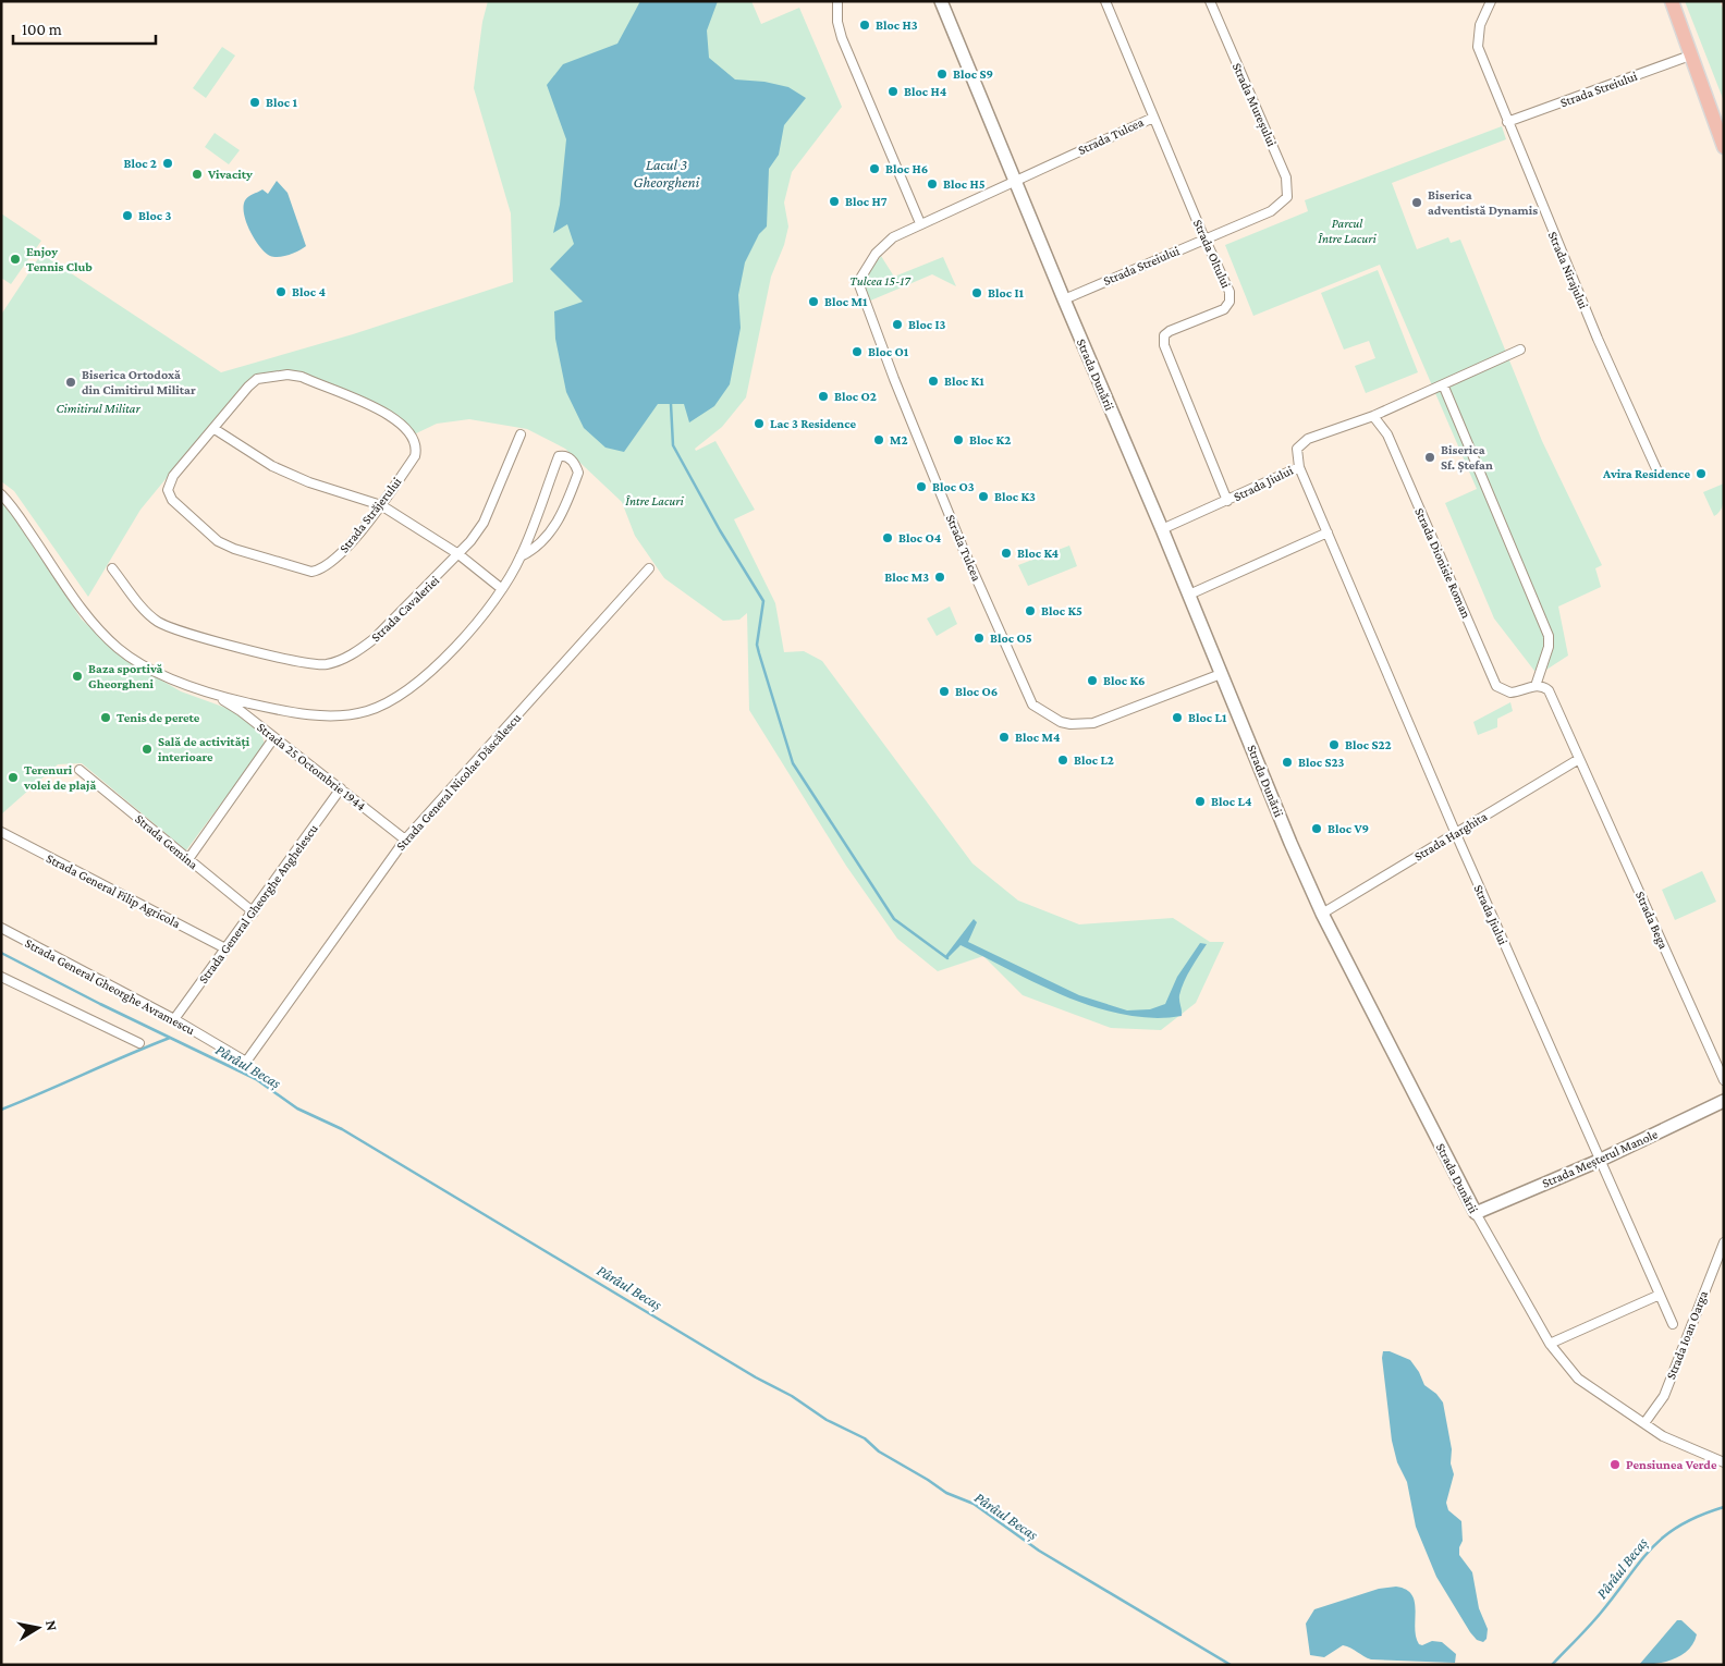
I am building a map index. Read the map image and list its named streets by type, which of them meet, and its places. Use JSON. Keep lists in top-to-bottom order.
{
  "streets": {
    "street": [
      "Strada Streiului",
      "Strada Mureșului",
      "Strada Tulcea",
      "Strada Oltului",
      "Strada Nirajului",
      "Strada Dunării",
      "Strada Jiului",
      "Strada Străjerului",
      "Strada Dionisie Roman",
      "Strada Cavaleriei",
      "Strada 25 Octombrie 1944",
      "Strada General Nicolae Dăscălescu",
      "Strada Harghita",
      "Strada Gemina",
      "Strada General Filip Agricola",
      "Strada General Gheorghe Anghelescu",
      "Strada Bega",
      "Strada General Gheorghe Avramescu",
      "Strada Meșterul Manole",
      "Strada Ioan Oarga"
    ]
  },
  "crossings": [
    ["Strada Streiului", "Strada Mureșului"],
    ["Strada Streiului", "Strada Oltului"],
    ["Strada Streiului", "Strada Nirajului"],
    ["Strada Streiului", "Strada Dunării"],
    ["Strada Tulcea", "Strada Oltului"],
    ["Strada Tulcea", "Strada Dunării"],
    ["Strada Oltului", "Strada Jiului"],
    ["Strada Dunării", "Strada Jiului"],
    ["Strada Dunării", "Strada Harghita"],
    ["Strada Dunării", "Strada Meșterul Manole"],
    ["Strada Dunării", "Strada Ioan Oarga"],
    ["Strada Jiului", "Strada Harghita"],
    ["Strada Jiului", "Strada Meșterul Manole"],
    ["Strada 25 Octombrie 1944", "Strada General Nicolae Dăscălescu"],
    ["Strada 25 Octombrie 1944", "Strada General Gheorghe Anghelescu"],
    ["Strada General Nicolae Dăscălescu", "Strada General Gheorghe Avramescu"],
    ["Strada Harghita", "Strada Bega"],
    ["Strada Gemina", "Strada General Gheorghe Anghelescu"],
    ["Strada General Filip Agricola", "Strada General Gheorghe Anghelescu"],
    ["Strada General Gheorghe Anghelescu", "Strada General Gheorghe Avramescu"]
  ],
  "water": ["Lacul 3 Gheorgheni", "Pârâul Becaș"],
  "parks": [
    "Parcul Între Lacuri",
    "Tulcea 15-17",
    "Cimitirul Militar",
    "Între Lacuri"
  ],
  "places": [
    "Bloc H3",
    "Bloc S9",
    "Bloc H4",
    "Bloc 1",
    "Bloc 2",
    "Bloc H6",
    "Vivacity",
    "Bloc H5",
    "Bloc H7",
    "Biserica adventistă Dynamis",
    "Bloc 3",
    "Enjoy Tennis Club",
    "Bloc 4",
    "Bloc I1",
    "Bloc M1",
    "Bloc I3",
    "Bloc O1",
    "Bloc K1",
    "Biserica Ortodoxă din Cimitirul Militar",
    "Bloc O2",
    "Lac 3 Residence",
    "M2",
    "Bloc K2",
    "Biserica Sf. Ștefan",
    "Avira Residence",
    "Bloc O3",
    "Bloc K3",
    "Bloc O4",
    "Bloc K4",
    "Bloc M3",
    "Bloc K5",
    "Bloc O5",
    "Baza sportivă Gheorgheni",
    "Bloc K6",
    "Bloc O6",
    "Tenis de perete",
    "Bloc L1",
    "Bloc M4",
    "Bloc S22",
    "Sală de activități interioare",
    "Bloc L2",
    "Bloc S23",
    "Terenuri volei de plajă",
    "Bloc L4",
    "Bloc V9",
    "Pensiunea Verde"
  ],
  "scale_bar": "100 m",
  "north": "right"
}
